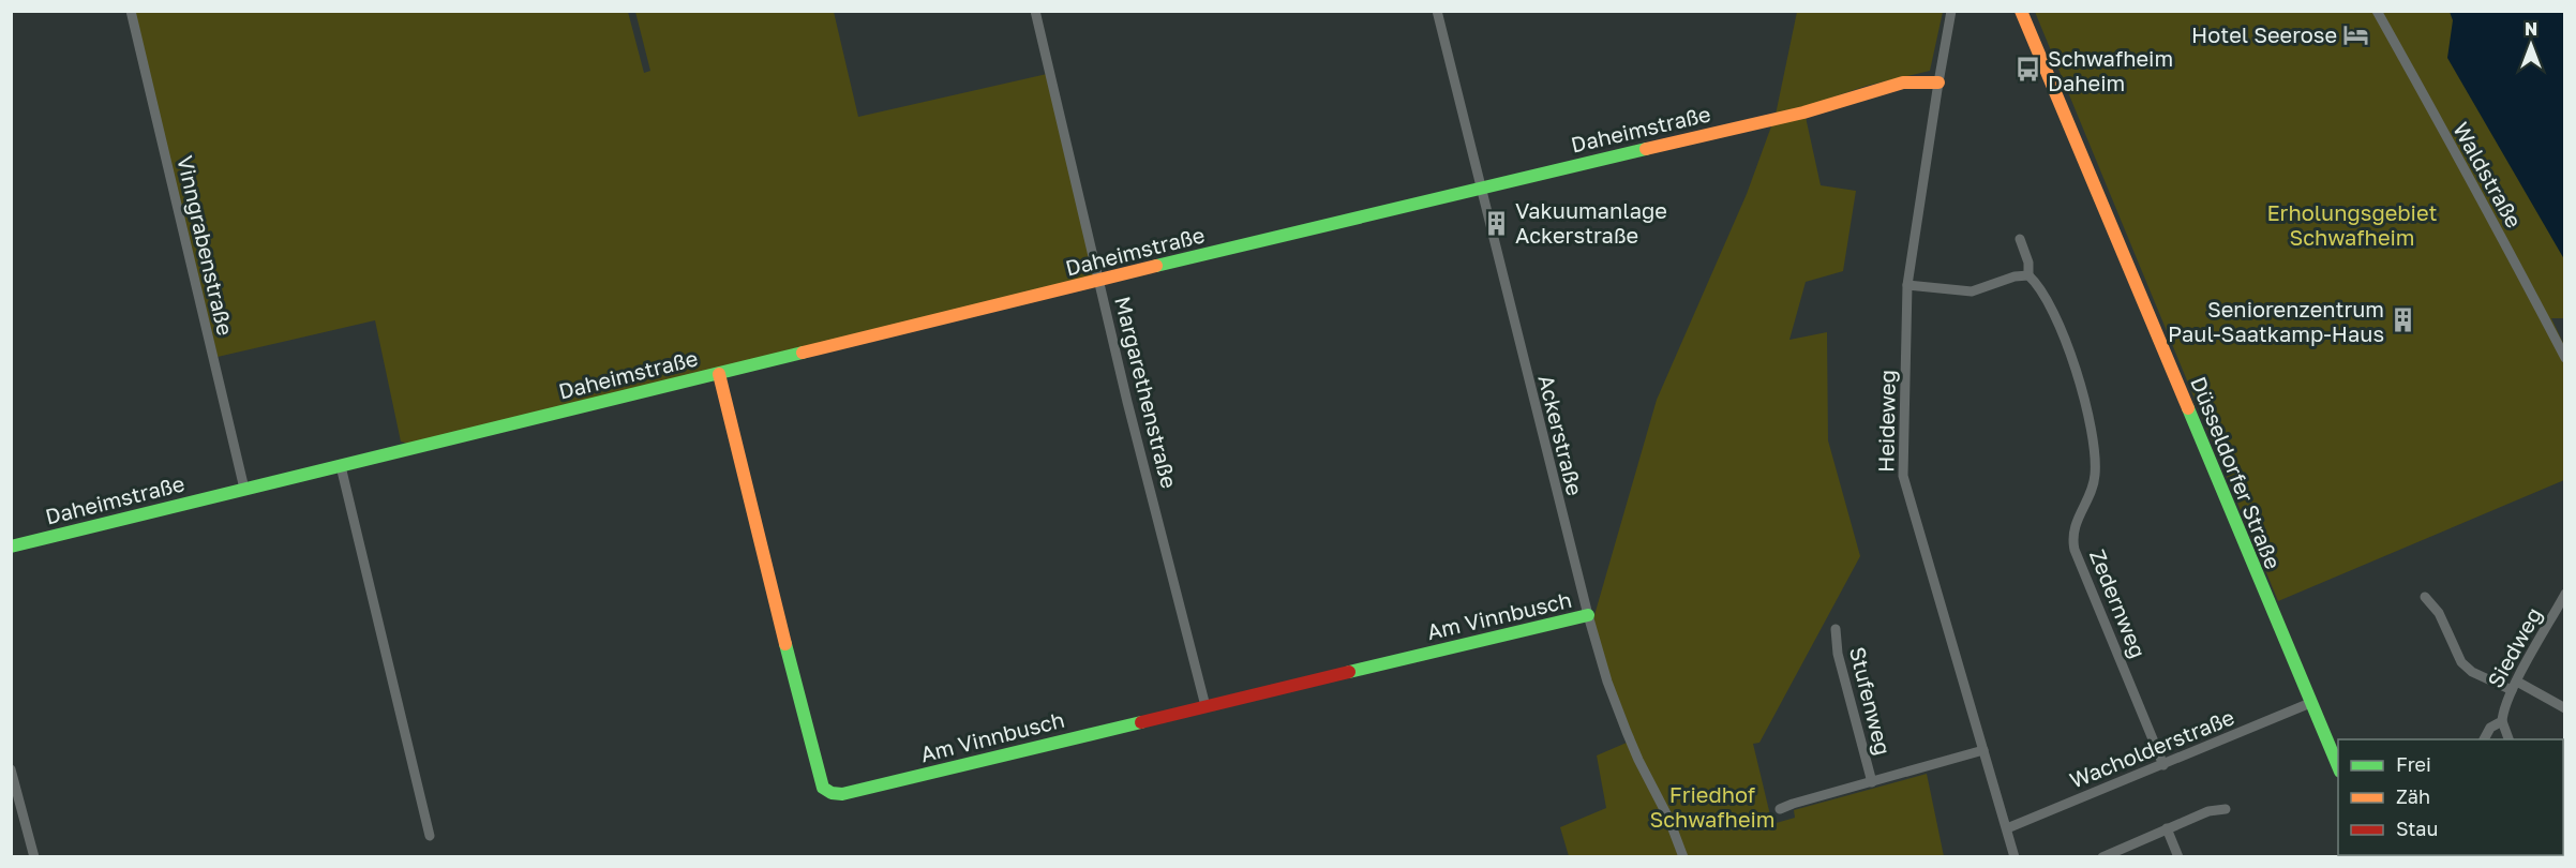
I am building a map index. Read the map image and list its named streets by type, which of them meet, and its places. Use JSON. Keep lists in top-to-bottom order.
{
  "streets": {
    "street": [
      "Daheimstraße",
      "Waldstraße",
      "Vinngrabenstraße",
      "Margarethenstraße",
      "Heideweg",
      "Ackerstraße",
      "Düsseldorfer Straße",
      "Zedernweg",
      "Am Vinnbusch",
      "Siedweg",
      "Stufenweg",
      "Wacholderstraße"
    ]
  },
  "crossings": [
    ["Daheimstraße", "Vinngrabenstraße"],
    ["Daheimstraße", "Margarethenstraße"],
    ["Daheimstraße", "Heideweg"],
    ["Daheimstraße", "Ackerstraße"],
    ["Daheimstraße", "Am Vinnbusch"],
    ["Margarethenstraße", "Am Vinnbusch"],
    ["Heideweg", "Stufenweg"],
    ["Heideweg", "Wacholderstraße"],
    ["Ackerstraße", "Am Vinnbusch"],
    ["Düsseldorfer Straße", "Wacholderstraße"],
    ["Zedernweg", "Wacholderstraße"]
  ],
  "parks": ["Erholungsgebiet Schwafheim", "Friedhof Schwafheim"],
  "places": {
    "hotel": ["Hotel Seerose"],
    "bus stop": ["Schwafheim Daheim"],
    "building": ["Vakuumanlage Ackerstraße", "Seniorenzentrum Paul-Saatkamp-Haus"]
  },
  "legend": ["Frei", "Zäh", "Stau"],
  "north": "top"
}
